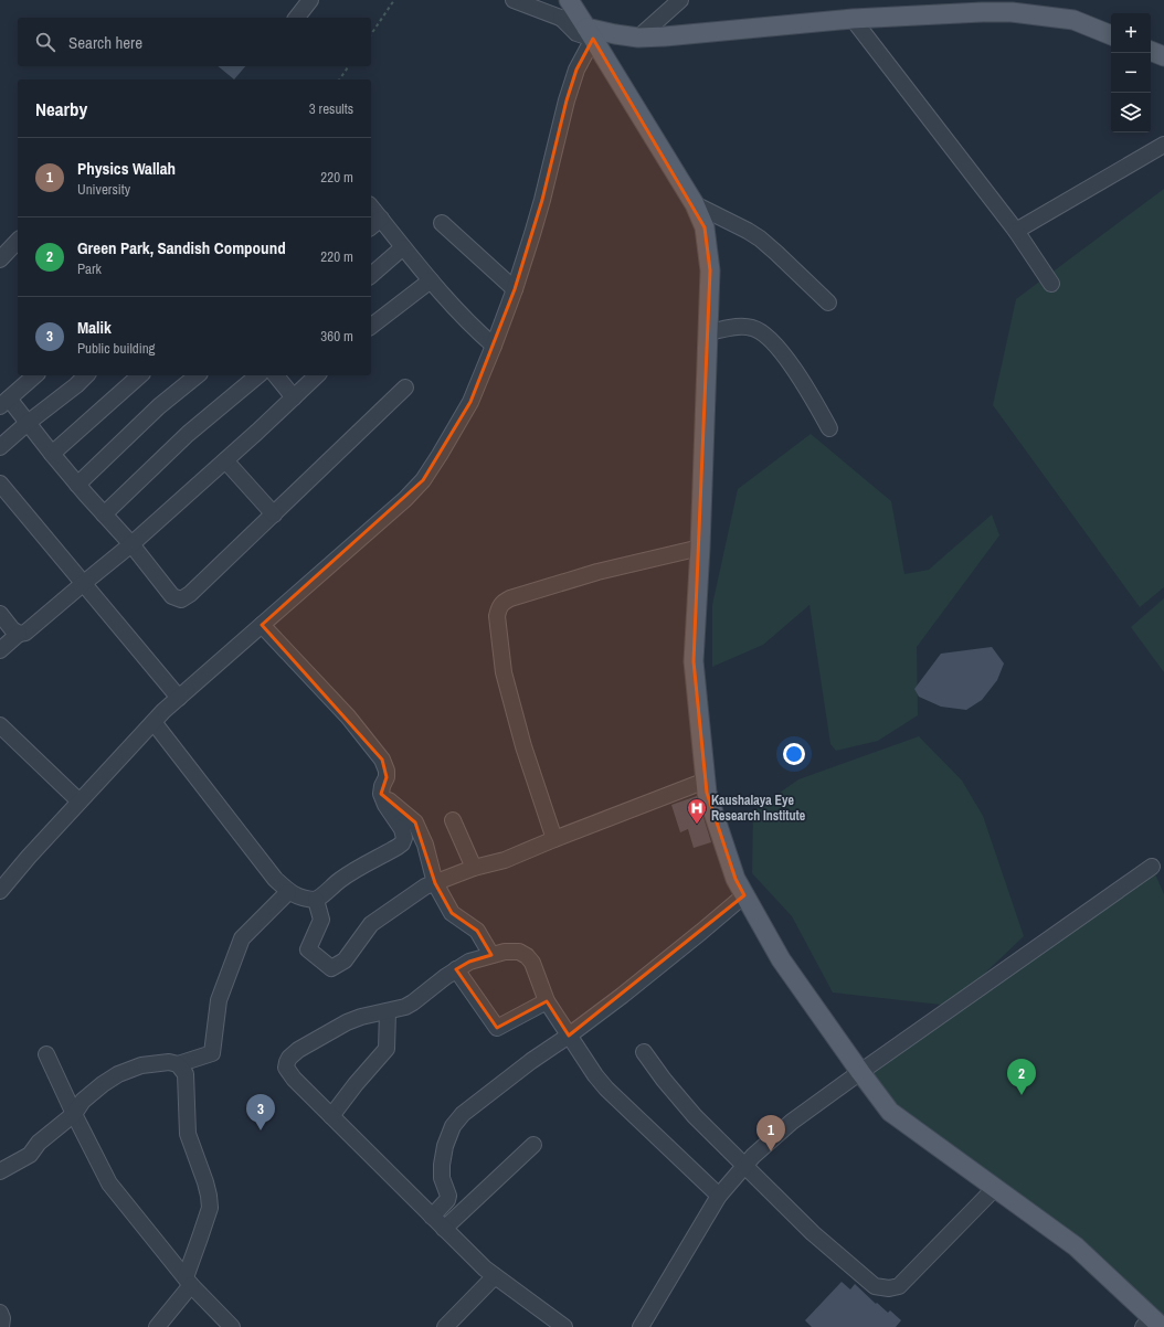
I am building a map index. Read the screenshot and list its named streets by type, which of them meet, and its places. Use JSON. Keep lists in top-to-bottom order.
{
  "places": {
    "hospital": ["Kaushalaya Eye Research Institute"]
  },
  "page": {
    "map_buttons": ["+", "−"],
    "search": "Search here",
    "heading": ["Nearby", "3 results"],
    "list": [
      {
        "mark": "1",
        "name": "Physics Wallah",
        "note": "University",
        "value": "220 m"
      },
      {
        "mark": "2",
        "name": "Green Park, Sandish Compound",
        "note": "Park",
        "value": "220 m"
      },
      {
        "mark": "3",
        "name": "Malik",
        "note": "Public building",
        "value": "360 m"
      }
    ],
    "pins": ["2", "3", "1"]
  }
}
